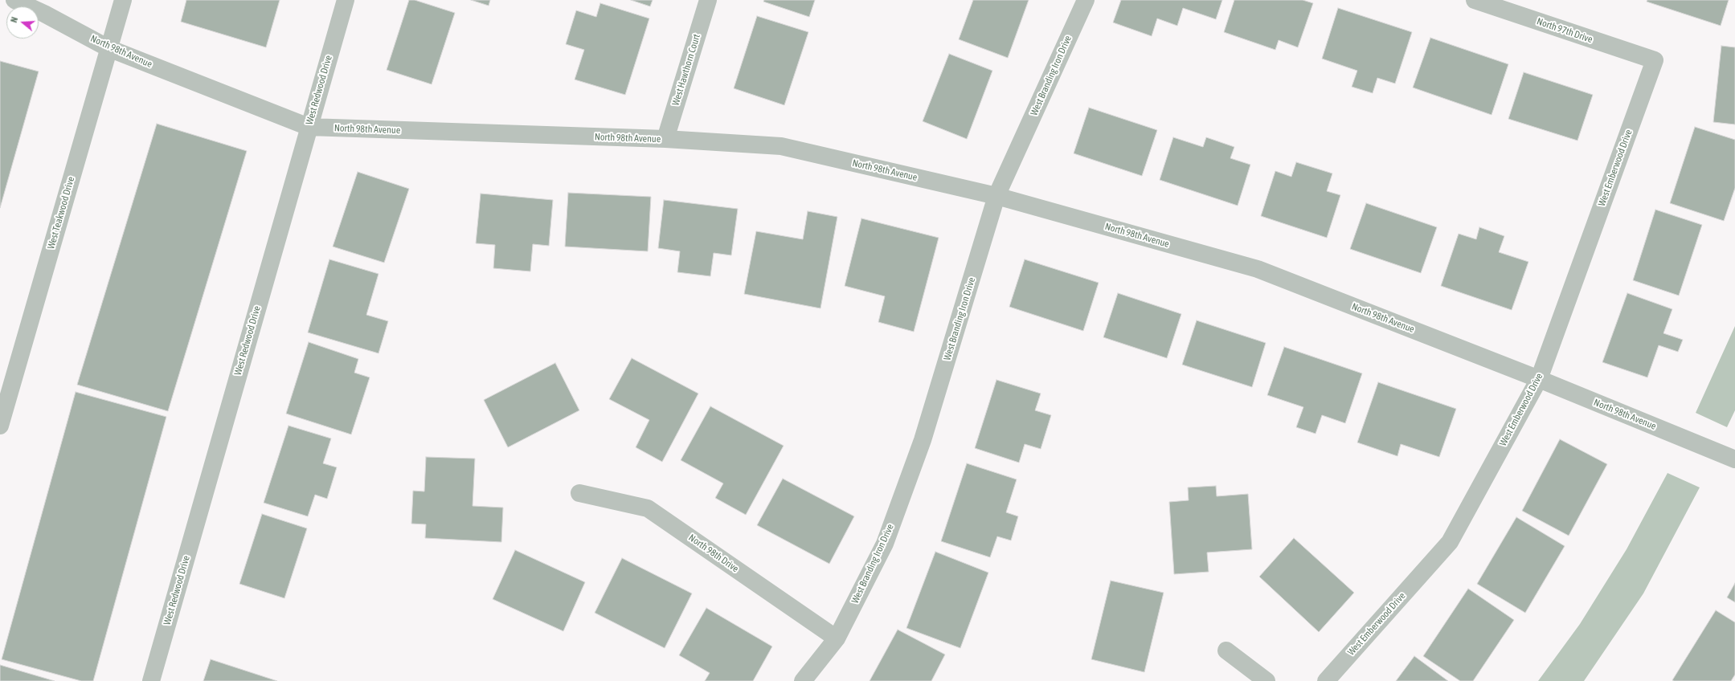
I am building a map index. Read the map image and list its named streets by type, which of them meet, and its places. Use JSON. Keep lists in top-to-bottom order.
{
  "streets": {
    "street": [
      "North 97th Drive",
      "North 98th Avenue",
      "West Hawthorn Court",
      "West Branding Iron Drive",
      "West Redwood Drive",
      "West Emberwood Drive",
      "West Teakwood Drive",
      "North 98th Drive"
    ]
  },
  "crossings": [
    ["North 97th Drive", "West Emberwood Drive"],
    ["North 98th Avenue", "West Hawthorn Court"],
    ["North 98th Avenue", "West Branding Iron Drive"],
    ["North 98th Avenue", "West Redwood Drive"],
    ["North 98th Avenue", "West Emberwood Drive"],
    ["North 98th Avenue", "West Teakwood Drive"],
    ["West Branding Iron Drive", "North 98th Drive"]
  ],
  "north": "left"
}
